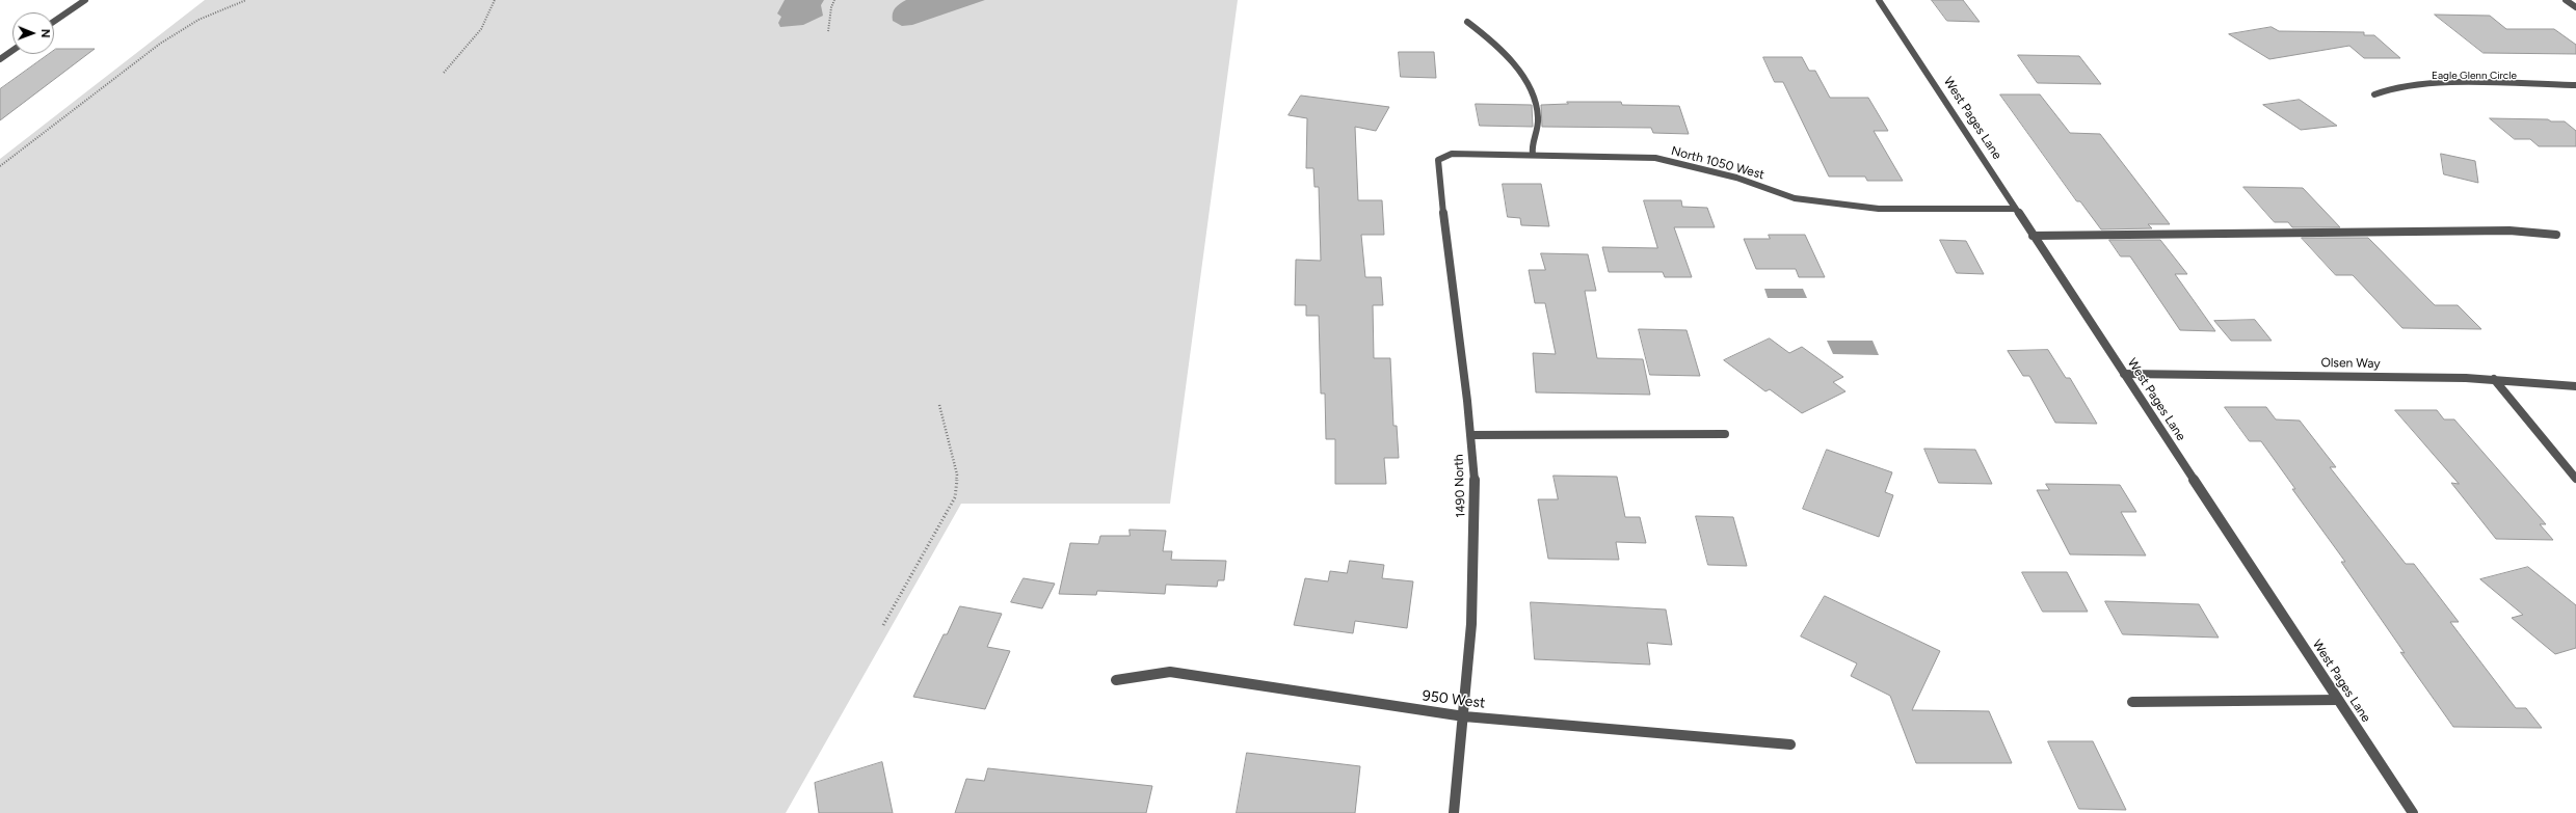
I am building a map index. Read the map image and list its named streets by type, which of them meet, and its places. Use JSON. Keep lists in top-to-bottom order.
{
  "streets": {
    "street": [
      "Eagle Glenn Circle",
      "West Pages Lane",
      "North 1050 West",
      "Olsen Way",
      "1490 North",
      "950 West"
    ]
  },
  "crossings": [
    ["West Pages Lane", "North 1050 West"],
    ["West Pages Lane", "Olsen Way"],
    ["North 1050 West", "1490 North"],
    ["1490 North", "950 West"]
  ],
  "north": "right"
}
